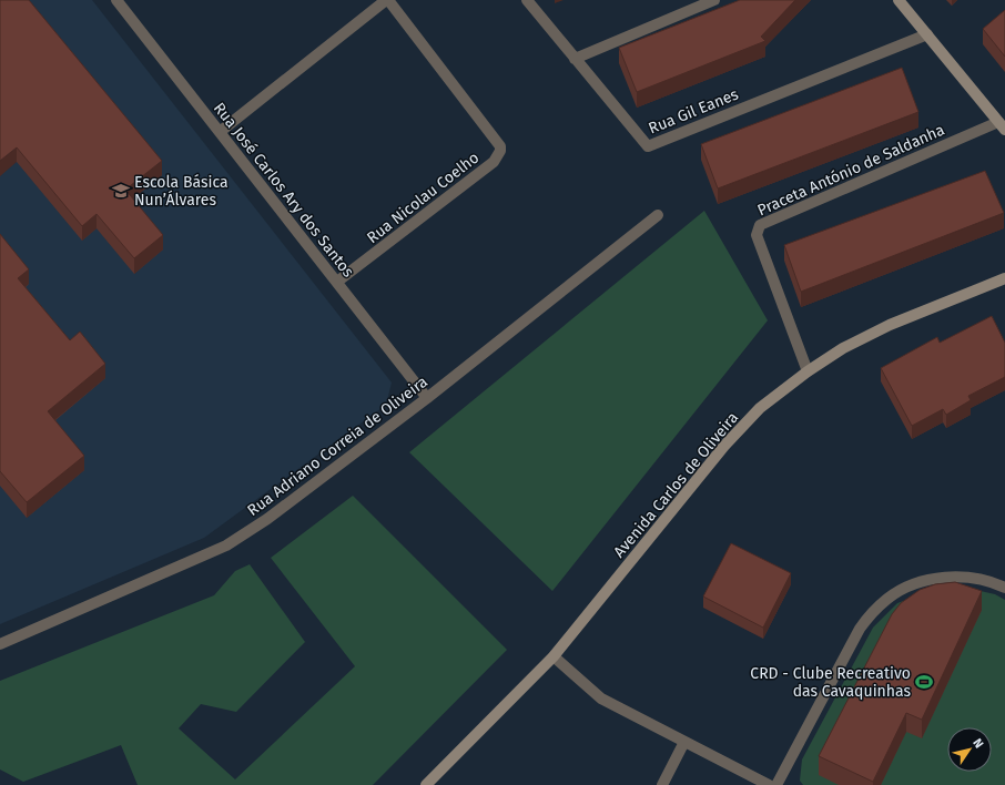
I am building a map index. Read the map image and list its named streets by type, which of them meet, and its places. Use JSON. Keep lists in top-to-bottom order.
{
  "streets": {
    "main road": ["Avenida Carlos de Oliveira"],
    "street": [
      "Rua Gil Eanes",
      "Praceta António de Saldanha",
      "Rua José Carlos Ary dos Santos",
      "Rua Nicolau Coelho",
      "Rua Adriano Correia de Oliveira"
    ]
  },
  "crossings": [
    ["Praceta António de Saldanha", "Avenida Carlos de Oliveira"],
    ["Rua José Carlos Ary dos Santos", "Rua Nicolau Coelho"],
    ["Rua José Carlos Ary dos Santos", "Rua Adriano Correia de Oliveira"]
  ],
  "places": {
    "school or university": ["Escola Básica Nun’Álvares"],
    "sports": ["CRD - Clube Recreativo das Cavaquinhas"]
  },
  "north": "top right"
}
